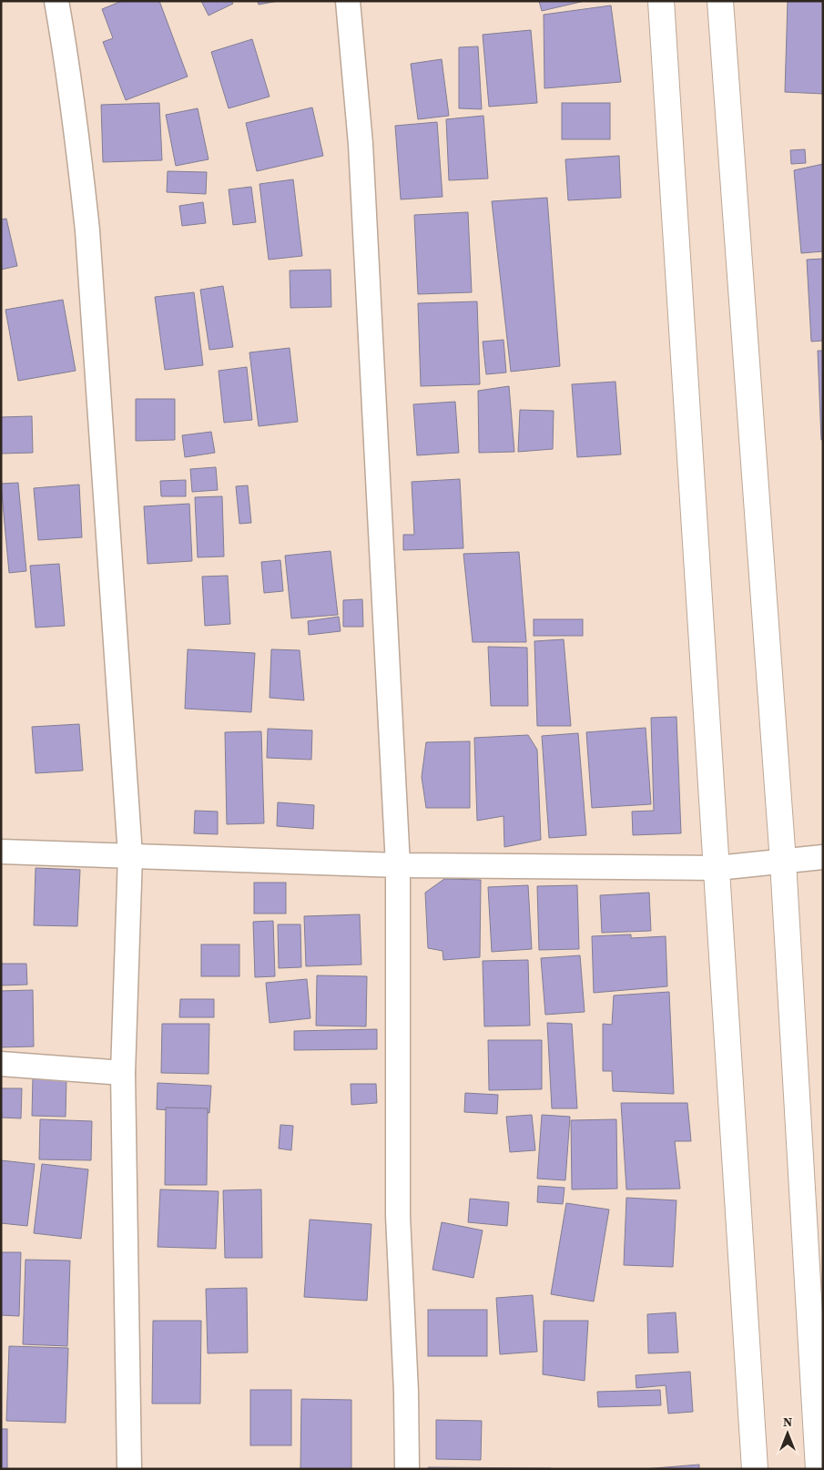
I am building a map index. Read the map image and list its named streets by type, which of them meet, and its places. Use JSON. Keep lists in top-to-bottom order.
{
  "north": "top"
}
